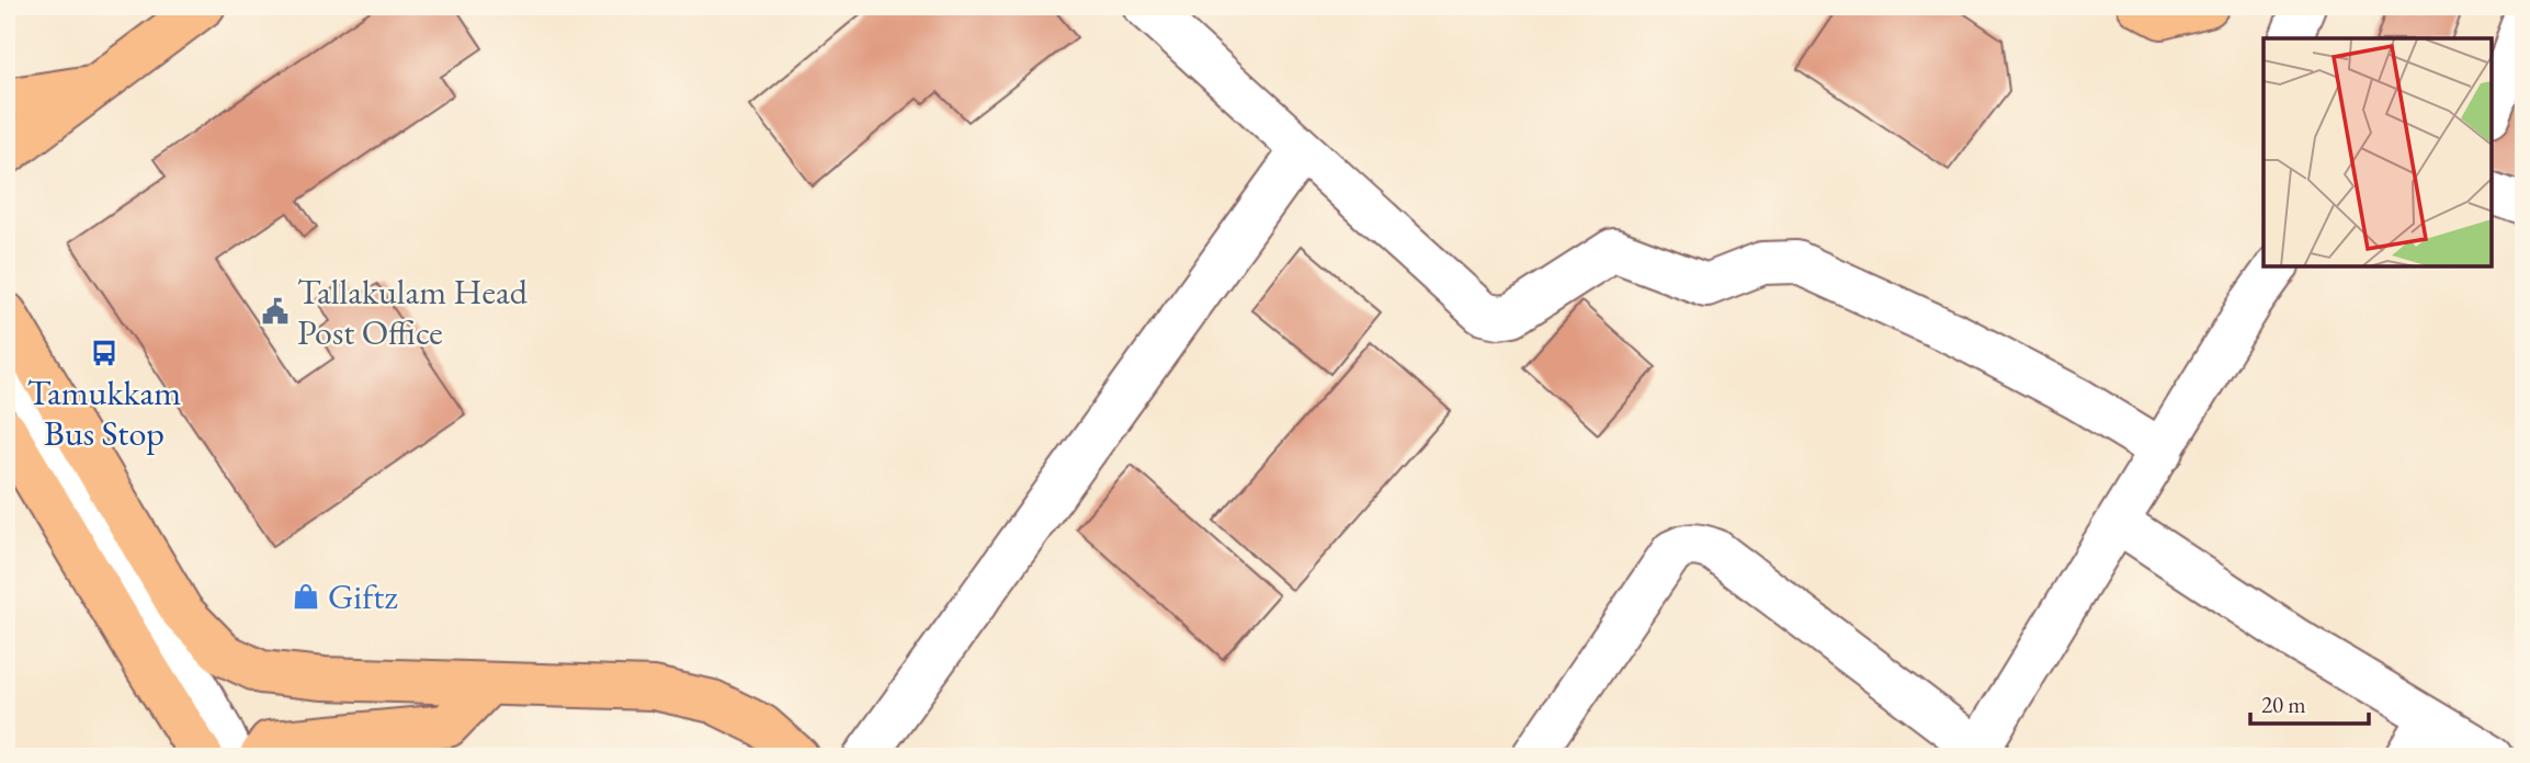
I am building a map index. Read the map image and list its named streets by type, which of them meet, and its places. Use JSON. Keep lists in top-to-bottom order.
{
  "places": {
    "public building": ["Tallakulam Head Post Office"],
    "bus stop": ["Tamukkam Bus Stop"],
    "shop": ["Giftz"]
  },
  "scale_bar": "20 m"
}
